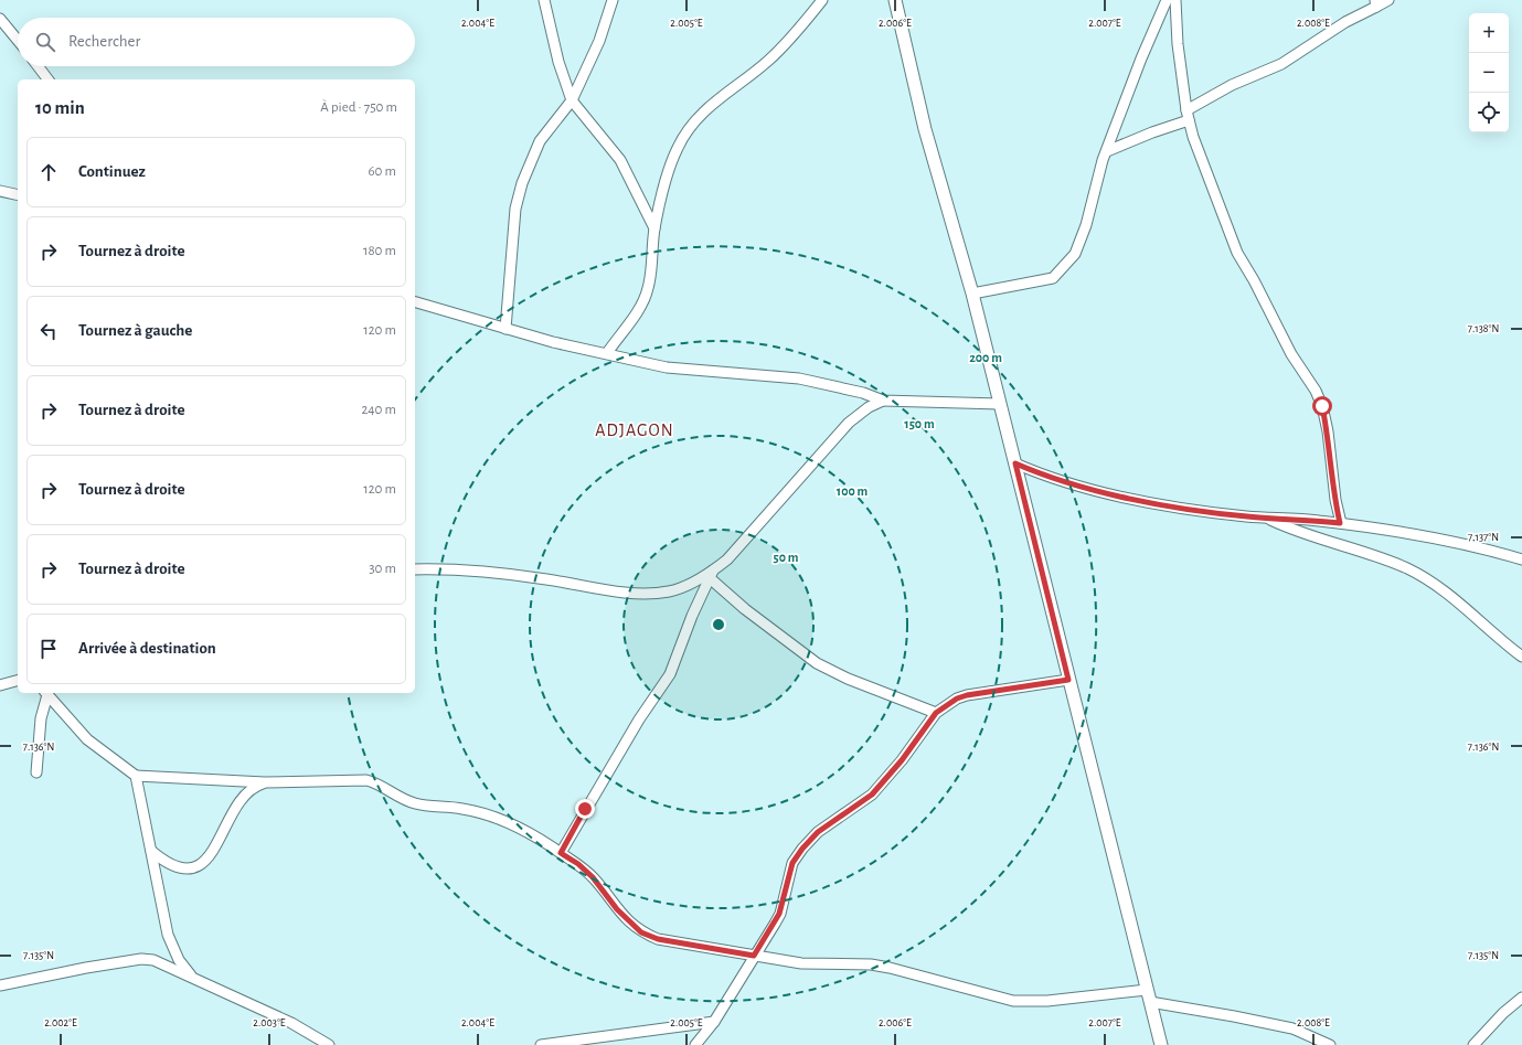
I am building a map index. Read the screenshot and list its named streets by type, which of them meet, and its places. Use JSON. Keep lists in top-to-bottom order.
{
  "districts": ["ADJAGON"],
  "page": {
    "map_buttons": ["+", "−"],
    "search": "Rechercher",
    "heading": ["10 min", "À pied · 750 m"],
    "list": [
      ["Continuez", "60 m"],
      ["Tournez à droite", "180 m"],
      ["Tournez à gauche", "120 m"],
      ["Tournez à droite", "240 m"],
      ["Tournez à droite", "120 m"],
      ["Tournez à droite", "30 m"],
      "Arrivée à destination"
    ]
  },
  "coordinates": [
    "2.004°E",
    "2.005°E",
    "2.006°E",
    "2.007°E",
    "2.008°E",
    "7.138°N",
    "7.137°N",
    "7.136°N",
    "7.135°N",
    "2.002°E",
    "2.003°E"
  ],
  "rings": [
    "200 m",
    "150 m",
    "100 m",
    "50 m"
  ]
}
